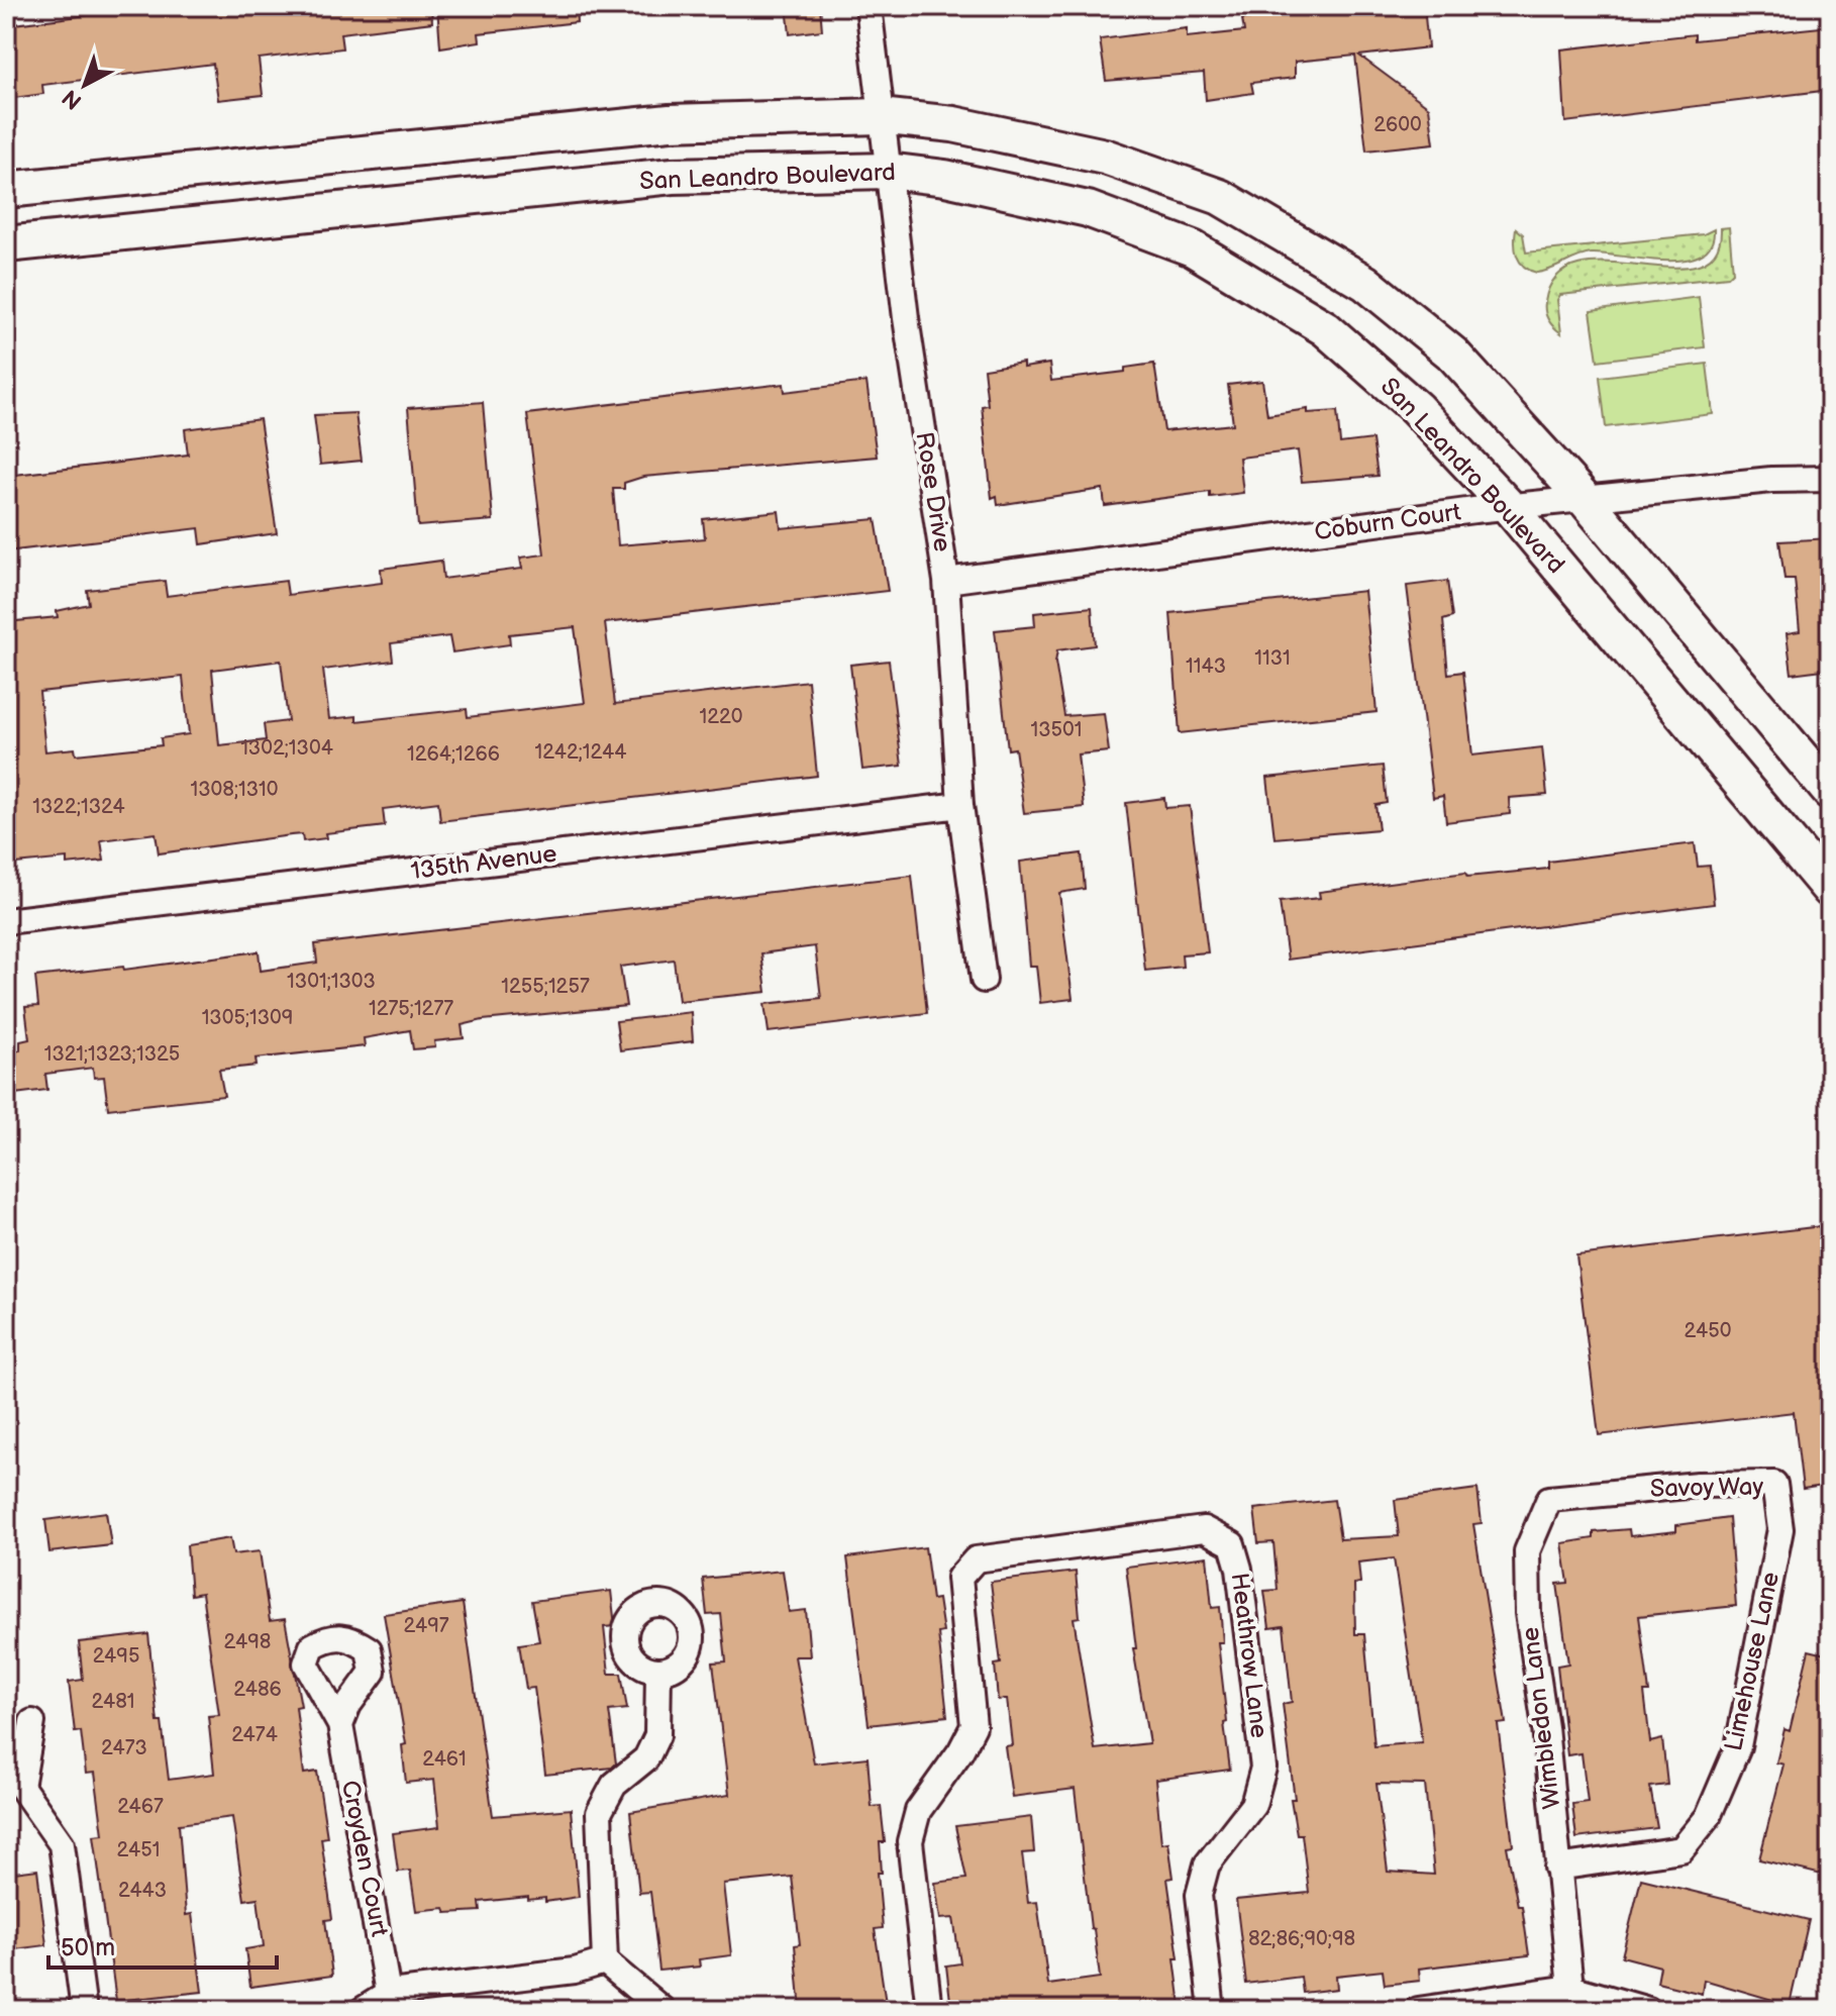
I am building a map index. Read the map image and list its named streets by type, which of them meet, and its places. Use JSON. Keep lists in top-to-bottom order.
{
  "streets": {
    "main road": ["San Leandro Boulevard"],
    "street": [
      "Rose Drive",
      "Coburn Court",
      "135th Avenue",
      "Savoy Way",
      "Heathrow Lane",
      "Limehouse Lane",
      "Wimbledon Lane",
      "Croyden Court"
    ]
  },
  "crossings": [
    ["San Leandro Boulevard", "Rose Drive"],
    ["San Leandro Boulevard", "Coburn Court"],
    ["Rose Drive", "Coburn Court"],
    ["Rose Drive", "135th Avenue"],
    ["Savoy Way", "Limehouse Lane"],
    ["Savoy Way", "Wimbledon Lane"],
    ["Limehouse Lane", "Wimbledon Lane"]
  ],
  "house_numbers": [
    "2600",
    "1131",
    "1143",
    "1220",
    "13501",
    "1302;1304",
    "1242;1244",
    "1264;1266",
    "1308;1310",
    "1322;1324",
    "1301;1303",
    "1255;1257",
    "1275;1277",
    "1305;1309",
    "1321;1323;1325",
    "2450",
    "2497",
    "2498",
    "2495",
    "2486",
    "2481",
    "2474",
    "2473",
    "2461",
    "2467",
    "2451",
    "2443",
    "82;86;90;98"
  ],
  "scale_bar": "50 m",
  "north": "bottom left"
}
